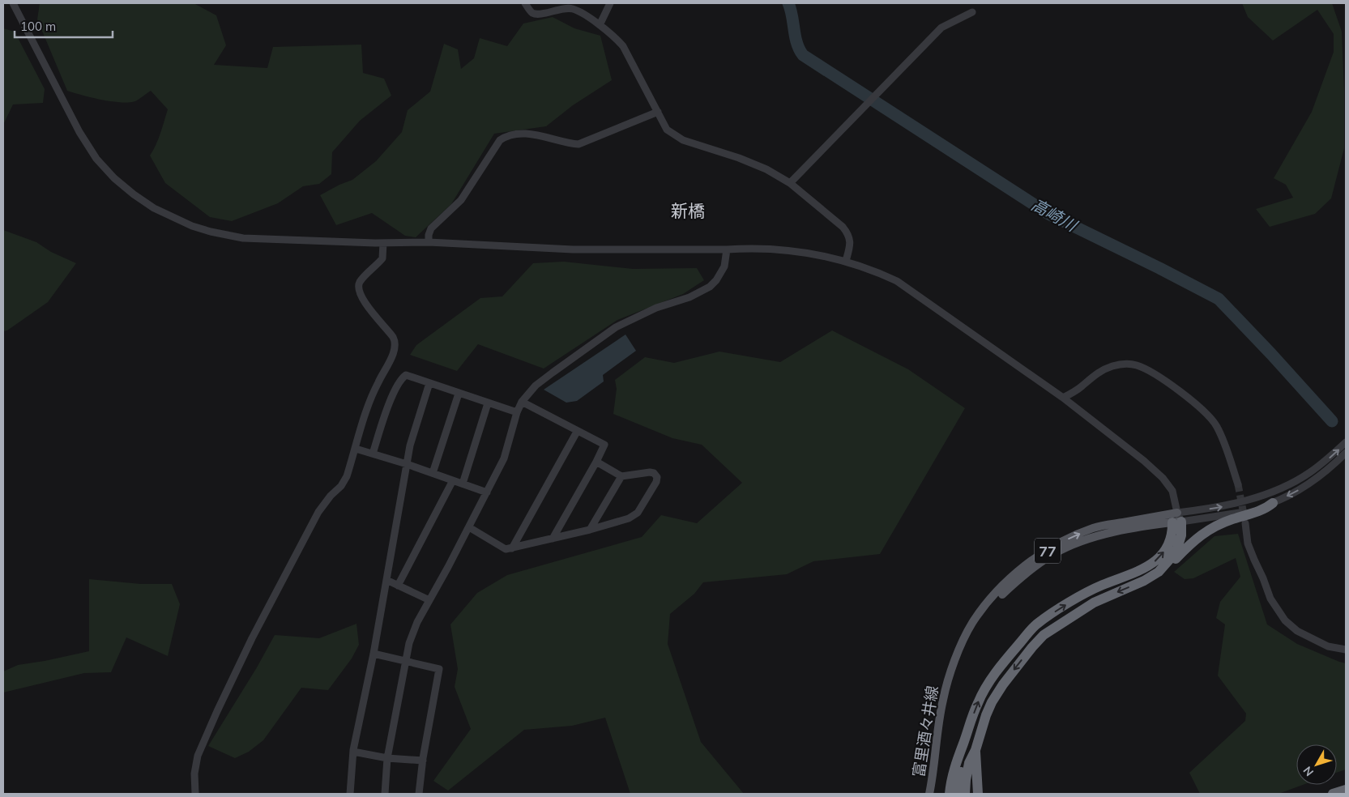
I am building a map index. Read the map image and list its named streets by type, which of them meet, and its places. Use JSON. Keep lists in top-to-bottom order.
{
  "streets": {
    "main road": ["77", "富里酒々井線"]
  },
  "districts": ["新橋"],
  "water": ["高崎川"],
  "scale_bar": "100 m",
  "north": "bottom left"
}
